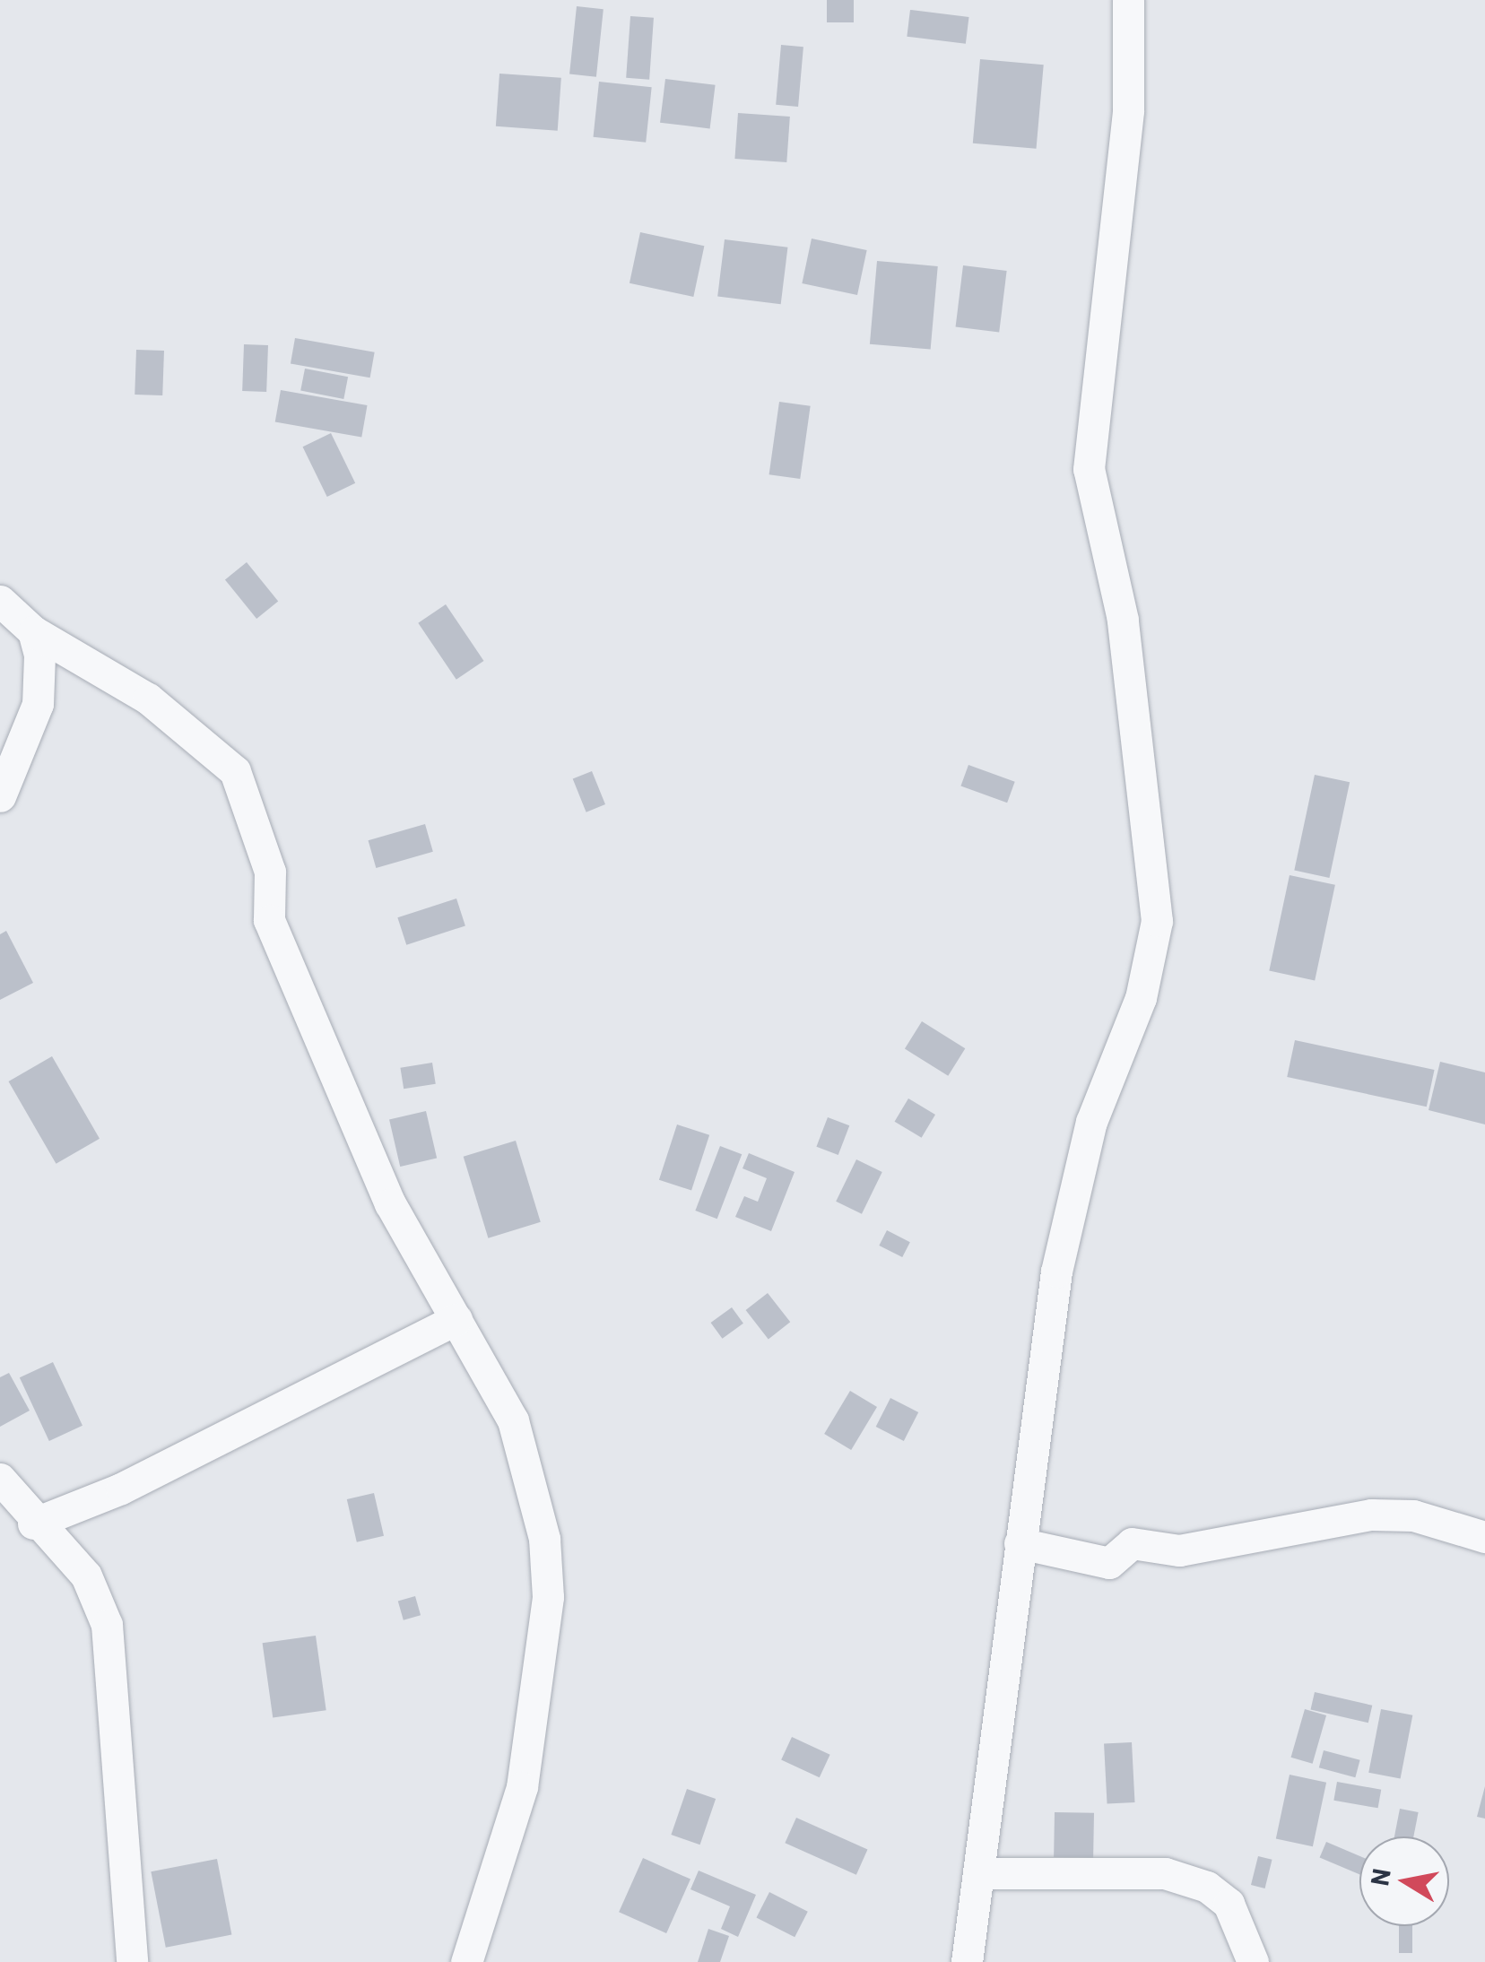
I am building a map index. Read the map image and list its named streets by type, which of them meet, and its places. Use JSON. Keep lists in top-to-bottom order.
{
  "north": "left"
}
